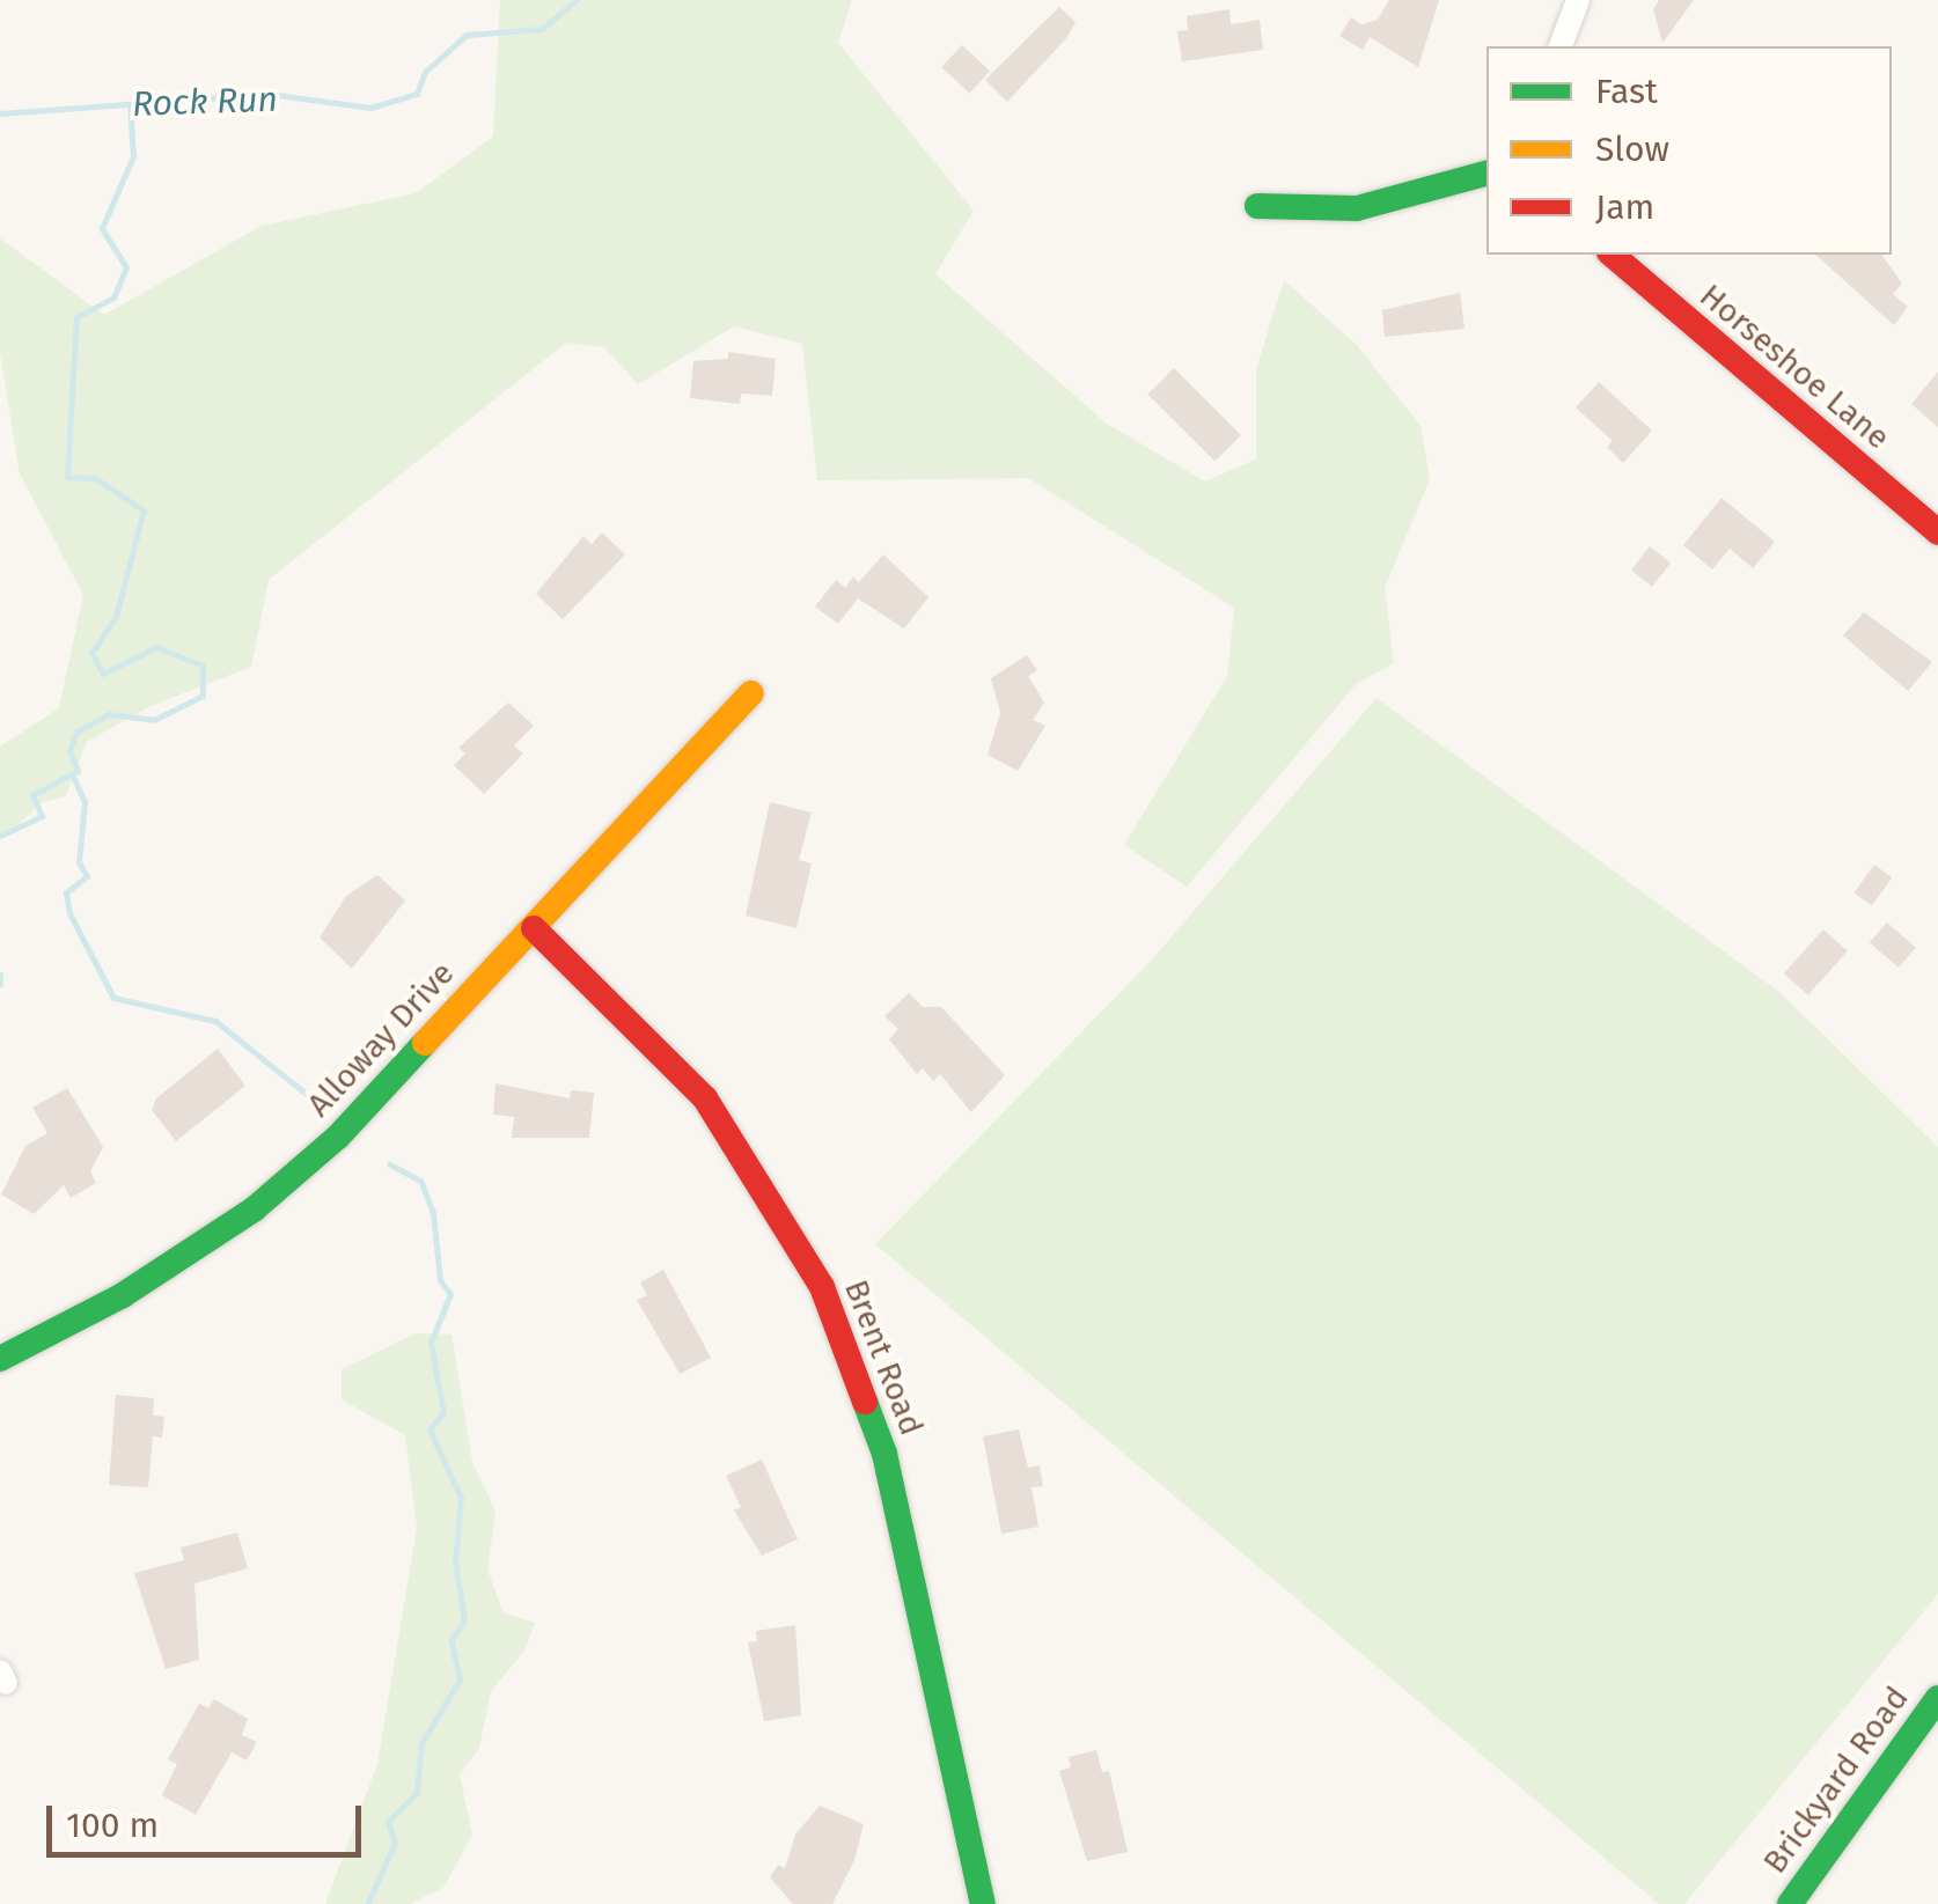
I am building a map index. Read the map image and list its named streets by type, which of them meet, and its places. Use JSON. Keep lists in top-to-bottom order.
{
  "streets": {
    "street": [
      "Horseshoe Lane",
      "Alloway Drive",
      "Brent Road",
      "Brickyard Road"
    ]
  },
  "crossings": [
    ["Alloway Drive", "Brent Road"]
  ],
  "water": ["Rock Run"],
  "legend": ["Fast", "Slow", "Jam"],
  "scale_bar": "100 m"
}
